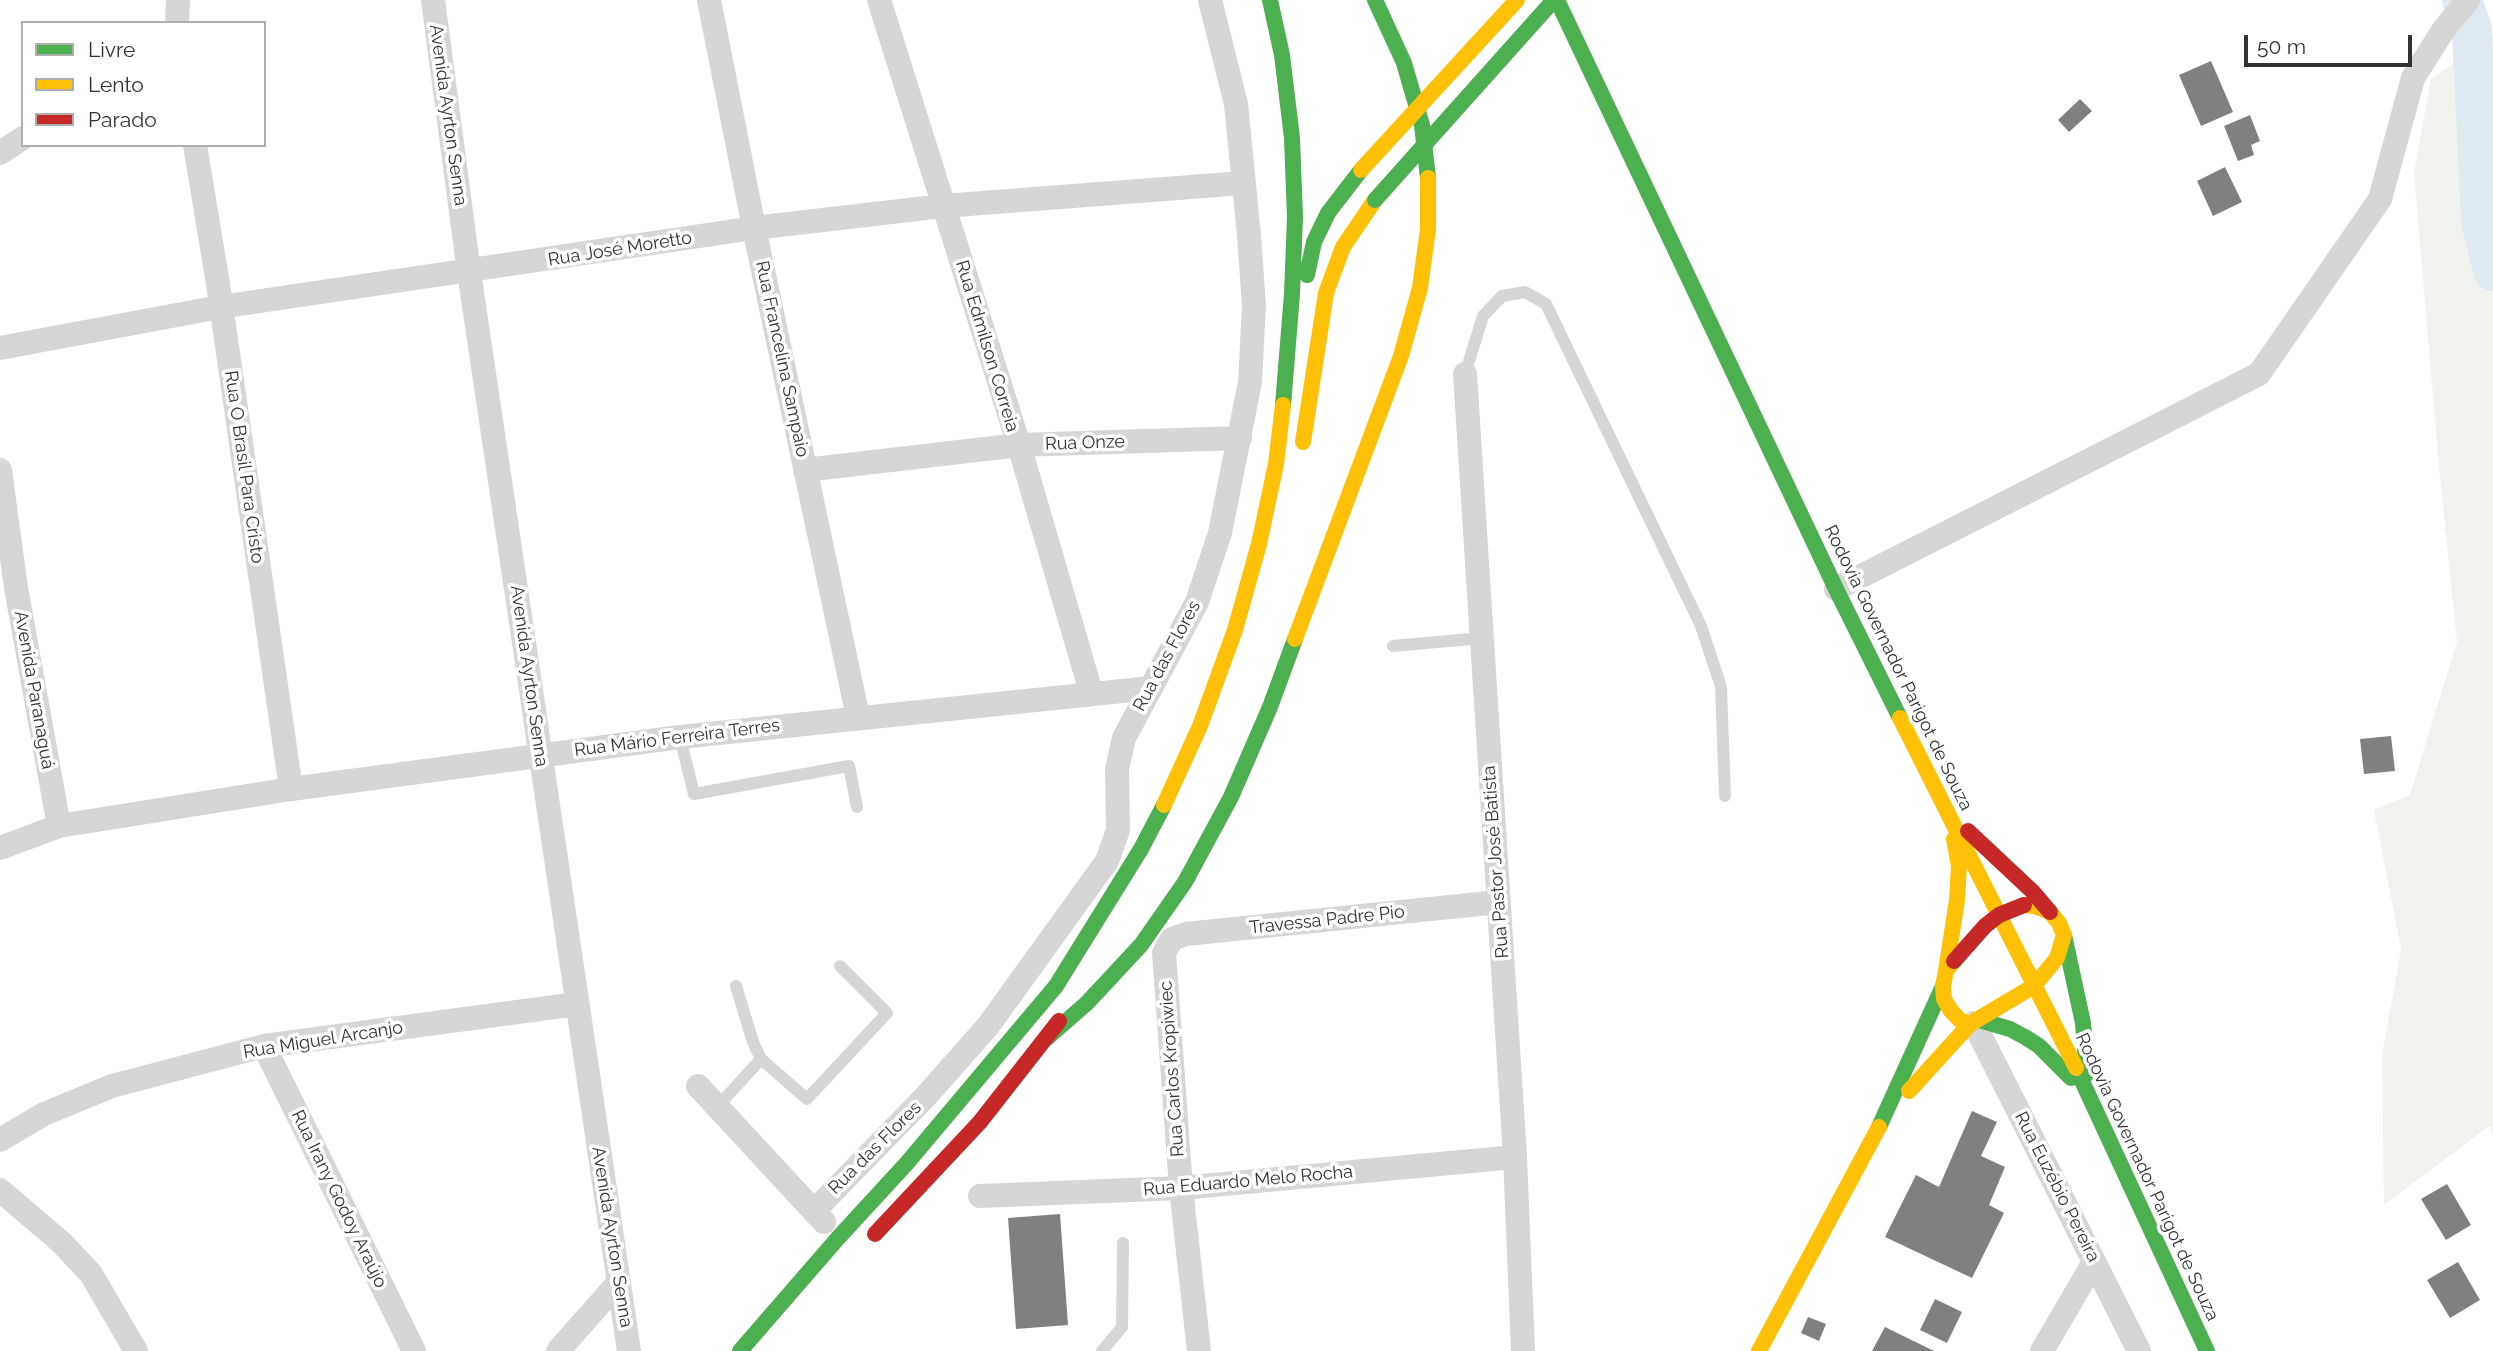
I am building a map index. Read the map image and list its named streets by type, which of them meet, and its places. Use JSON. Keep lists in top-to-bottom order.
{
  "streets": {
    "main road": ["Rodovia Governador Parigot de Souza"],
    "street": [
      "Avenida Ayrton Senna",
      "Rua José Moretto",
      "Rua Edmilson Correia",
      "Rua Francelina Sampaio",
      "Rua Onze",
      "Rua O Brasil Para Cristo",
      "Rua das Flores",
      "Avenida Paranaguá",
      "Rua Mário Ferreira Terres",
      "Rua Pastor José Batista",
      "Travessa Padre Pio",
      "Rua Miguel Arcanjo",
      "Rua Carlos Kropiwiec",
      "Rua Eduardo Melo Rocha",
      "Rua Euzébio Pereira",
      "Rua Irany Godoy Araújo"
    ]
  },
  "crossings": [
    ["Avenida Ayrton Senna", "Rua José Moretto"],
    ["Avenida Ayrton Senna", "Rua Mário Ferreira Terres"],
    ["Avenida Ayrton Senna", "Rua Miguel Arcanjo"],
    ["Rua José Moretto", "Rua Edmilson Correia"],
    ["Rua José Moretto", "Rua Francelina Sampaio"],
    ["Rua José Moretto", "Rua O Brasil Para Cristo"],
    ["Rua José Moretto", "Rua das Flores"],
    ["Rua Edmilson Correia", "Rua Onze"],
    ["Rua Edmilson Correia", "Rua Mário Ferreira Terres"],
    ["Rua Francelina Sampaio", "Rua Onze"],
    ["Rua Francelina Sampaio", "Rua Mário Ferreira Terres"],
    ["Rua Onze", "Rua das Flores"],
    ["Rua O Brasil Para Cristo", "Rua Mário Ferreira Terres"],
    ["Rua das Flores", "Rua Mário Ferreira Terres"],
    ["Avenida Paranaguá", "Rua Mário Ferreira Terres"],
    ["Rua Pastor José Batista", "Travessa Padre Pio"],
    ["Rua Pastor José Batista", "Rua Eduardo Melo Rocha"],
    ["Travessa Padre Pio", "Rua Carlos Kropiwiec"],
    ["Rua Miguel Arcanjo", "Rua Irany Godoy Araújo"],
    ["Rua Carlos Kropiwiec", "Rua Eduardo Melo Rocha"]
  ],
  "legend": ["Livre", "Lento", "Parado"],
  "scale_bar": "50 m"
}
